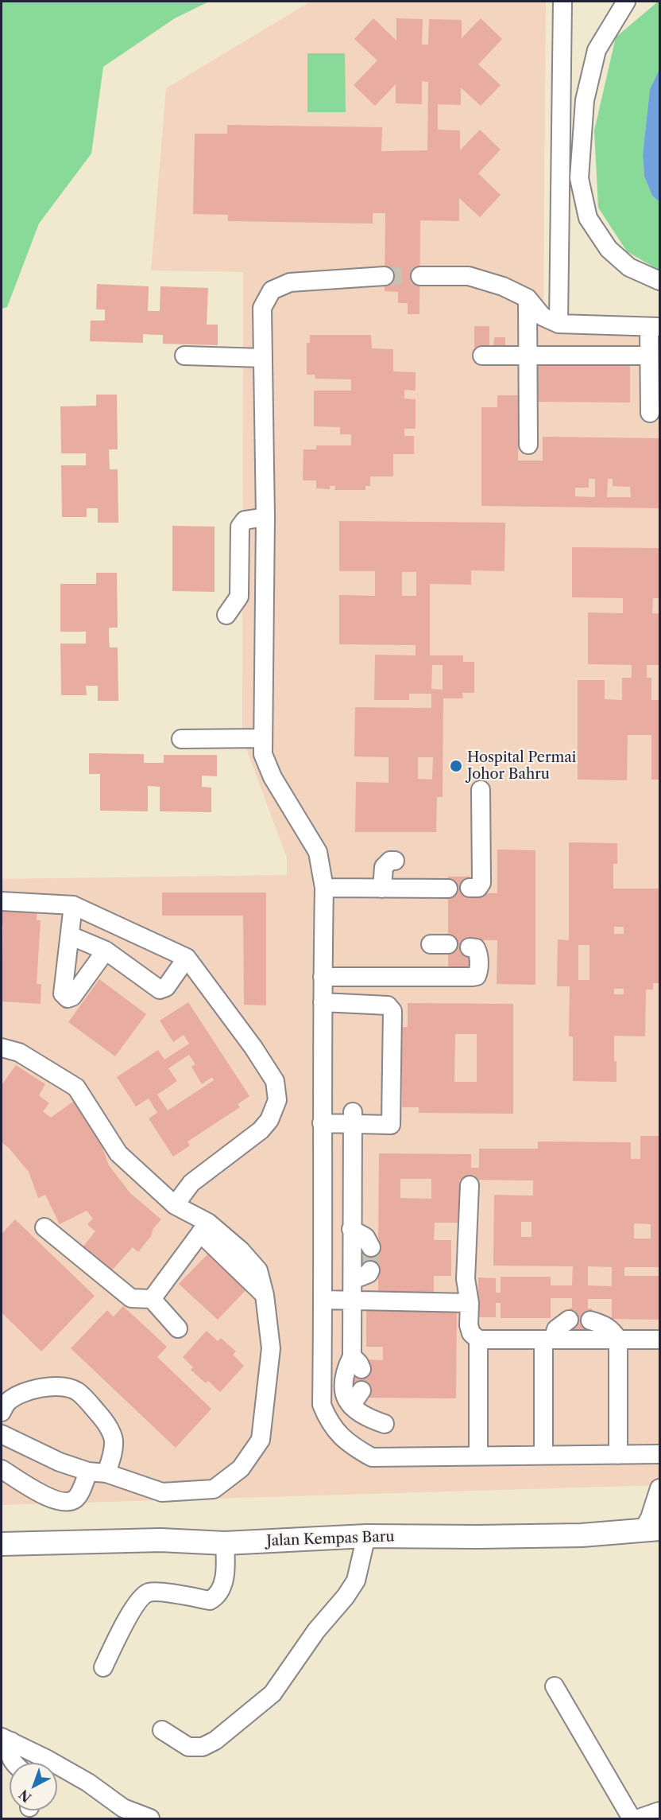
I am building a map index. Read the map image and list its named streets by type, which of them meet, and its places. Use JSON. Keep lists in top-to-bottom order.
{
  "streets": {
    "main road": ["Jalan Kempas Baru"]
  },
  "places": ["Hospital Permai Johor Bahru"],
  "north": "bottom left"
}
